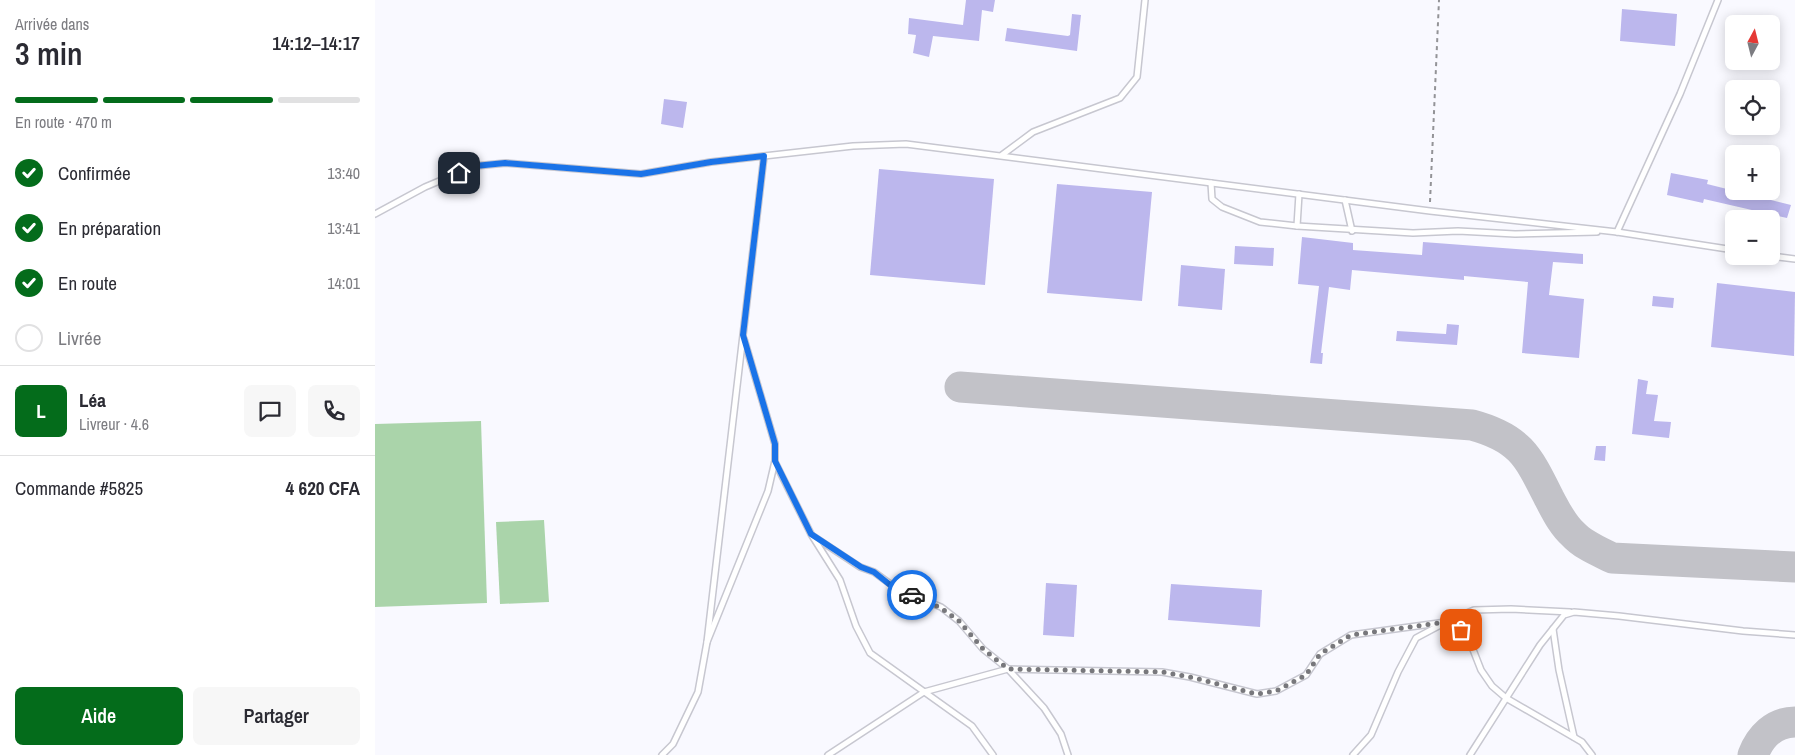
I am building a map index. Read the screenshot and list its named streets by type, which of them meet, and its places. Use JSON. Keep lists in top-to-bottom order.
{
  "north": "top",
  "page": {
    "heading": ["3 min", "Arrivée dans", "14:12–14:17"],
    "panel": [
      "Léa",
      "Livreur · 4.6",
      "Commande #5825",
      "4 620 CFA"
    ],
    "map_buttons": ["+", "−"],
    "bar": "En route · 470 m",
    "list": [
      ["Confirmée", "13:40"],
      ["En préparation", "13:41"],
      ["En route", "14:01"],
      "Livrée"
    ],
    "round": "L",
    "buttons": ["Aide", "Partager"]
  }
}
